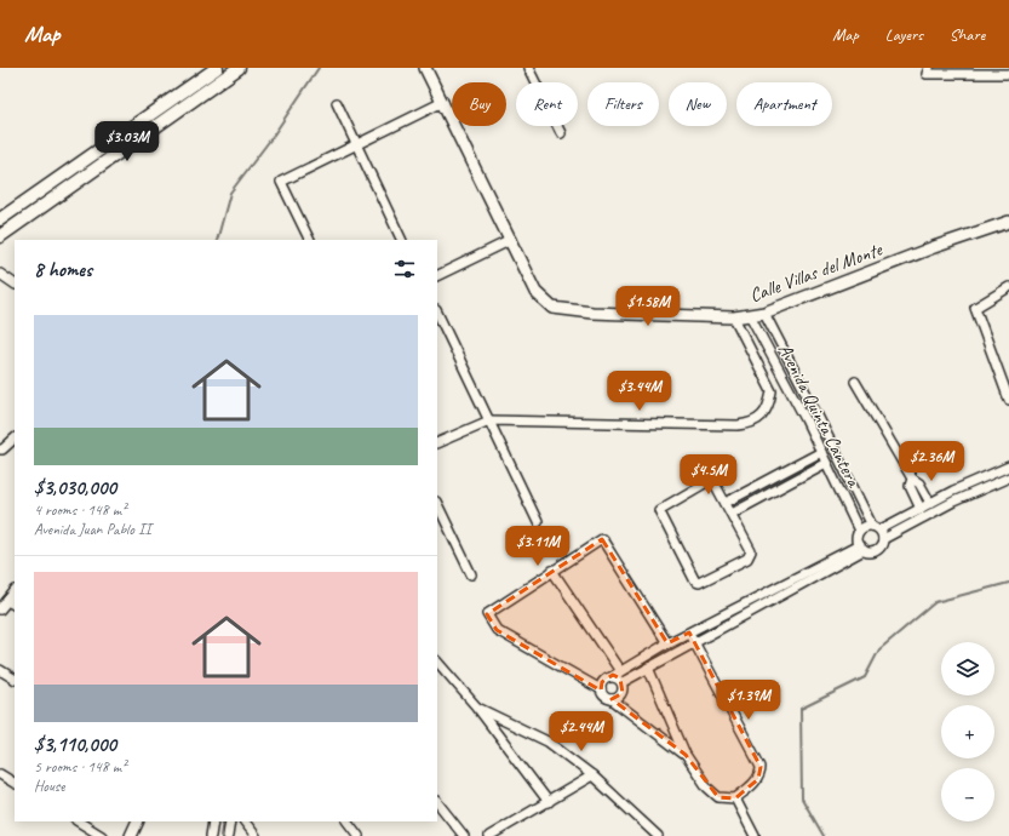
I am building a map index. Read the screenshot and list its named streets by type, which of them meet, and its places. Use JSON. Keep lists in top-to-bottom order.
{
  "streets": {
    "street": ["Calle Villas del Monte", "Avenida Quinta Cantera"]
  },
  "crossings": [
    ["Calle Villas del Monte", "Avenida Quinta Cantera"]
  ],
  "page": {
    "header": "Map",
    "nav": ["Map", "Layers", "Share"],
    "chip": [
      "Buy",
      "Rent",
      "Filters",
      "New",
      "Apartment"
    ],
    "price": [
      "$3.03M",
      "$1.58M",
      "$3.44M",
      "$2.36M",
      "$4.5M",
      "$3.11M",
      "$1.39M",
      "$2.44M"
    ],
    "heading": "8 homes",
    "list": [
      {
        "name": "$3,030,000",
        "note": "4 rooms · 148 m² · Avenida Juan Pablo II"
      },
      {
        "name": "$3,110,000",
        "note": "5 rooms · 148 m² · House"
      }
    ],
    "map_buttons": ["+", "−"]
  }
}
